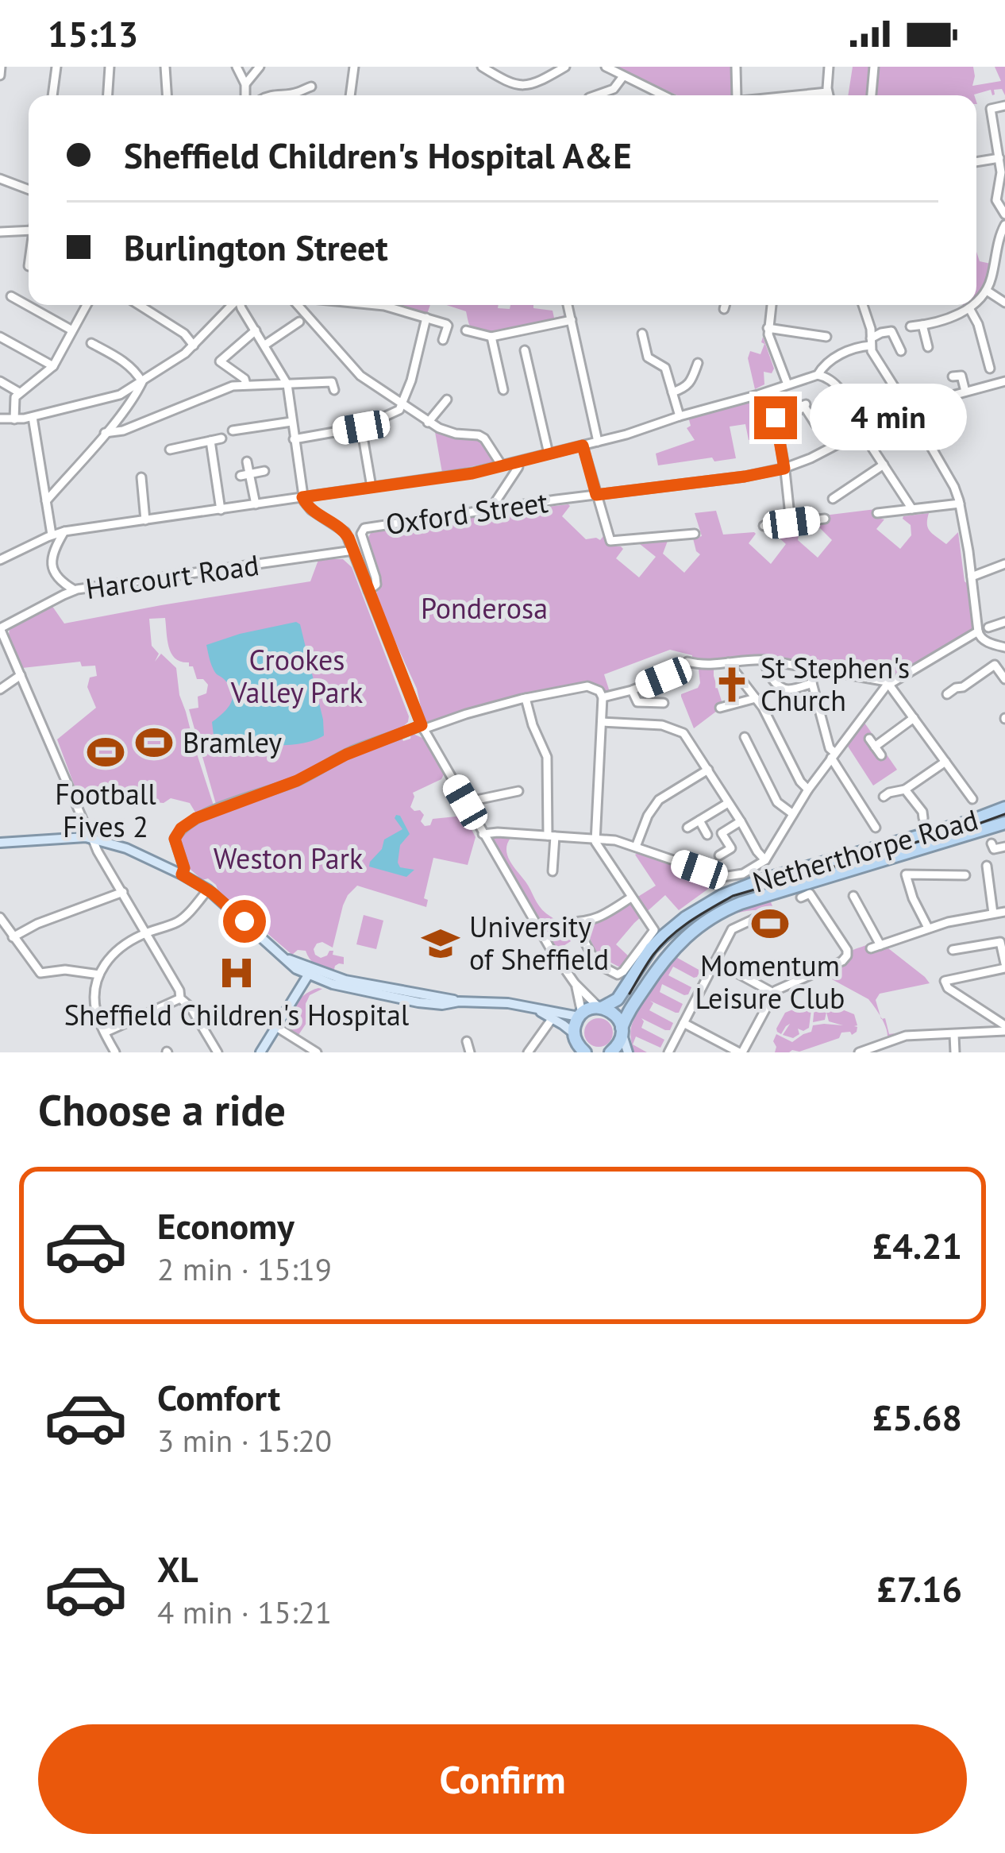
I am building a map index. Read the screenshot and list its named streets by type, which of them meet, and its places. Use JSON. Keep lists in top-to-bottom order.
{
  "streets": {
    "highway": ["Netherthorpe Road"],
    "street": ["Oxford Street", "Harcourt Road"]
  },
  "parks": ["Ponderosa", "Crookes Valley Park", "Weston Park"],
  "places": {
    "church": ["St Stephen's Church"],
    "sports": ["Bramley", "Football Fives 2", "Momentum Leisure Club"],
    "school or university": ["University of Sheffield"],
    "hospital": ["Sheffield Children's Hospital"]
  },
  "page": {
    "status": "15:13",
    "banner": ["Sheffield Children's Hospital A&E", "Burlington Street"],
    "bubble": "4 min",
    "heading": "Choose a ride",
    "list": [
      {
        "name": "Economy",
        "note": "2 min · 15:19",
        "value": "£4.21"
      },
      {
        "name": "Comfort",
        "note": "3 min · 15:20",
        "value": "£5.68"
      },
      {
        "name": "XL",
        "note": "4 min · 15:21",
        "value": "£7.16"
      }
    ],
    "buttons": "Confirm"
  }
}
